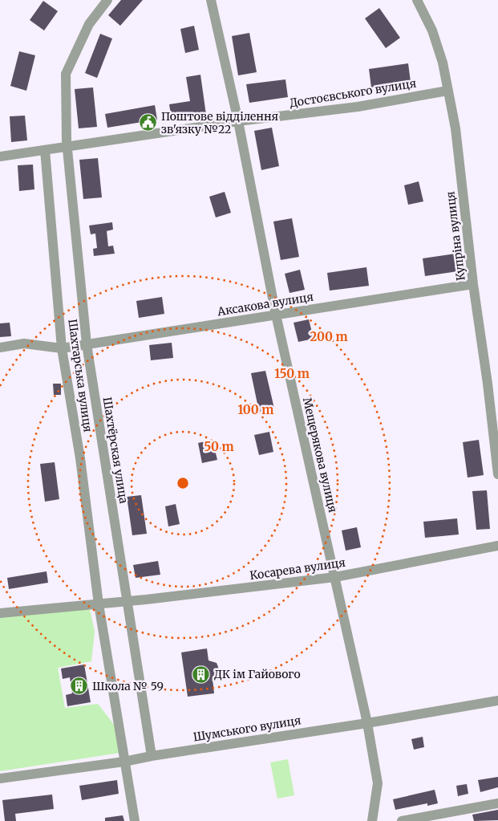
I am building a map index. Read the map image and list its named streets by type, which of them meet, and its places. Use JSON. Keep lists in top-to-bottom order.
{
  "streets": {
    "street": [
      "Достоєвського вулиця",
      "Купріна вулиця",
      "Аксакова вулиця",
      "Шахтарська вулиця",
      "Шахтёрская улица",
      "Мещерякова вулиця",
      "Косарева вулиця",
      "Шумського вулиця"
    ]
  },
  "crossings": [
    ["Достоєвського вулиця", "Купріна вулиця"],
    ["Достоєвського вулиця", "Шахтарська вулиця"],
    ["Достоєвського вулиця", "Шахтёрская улица"],
    ["Достоєвського вулиця", "Мещерякова вулиця"],
    ["Купріна вулиця", "Аксакова вулиця"],
    ["Аксакова вулиця", "Шахтарська вулиця"],
    ["Аксакова вулиця", "Шахтёрская улица"],
    ["Аксакова вулиця", "Мещерякова вулиця"],
    ["Шахтарська вулиця", "Косарева вулиця"],
    ["Шахтарська вулиця", "Шумського вулиця"],
    ["Шахтёрская улица", "Косарева вулиця"],
    ["Шахтёрская улица", "Шумського вулиця"],
    ["Мещерякова вулиця", "Косарева вулиця"],
    ["Мещерякова вулиця", "Шумського вулиця"]
  ],
  "places": {
    "public building": ["Поштове відділення зв'язку №22"],
    "building": ["ДК ім Гайового", "Школа № 59"]
  },
  "rings": [
    "200 m",
    "150 m",
    "100 m",
    "50 m"
  ]
}
